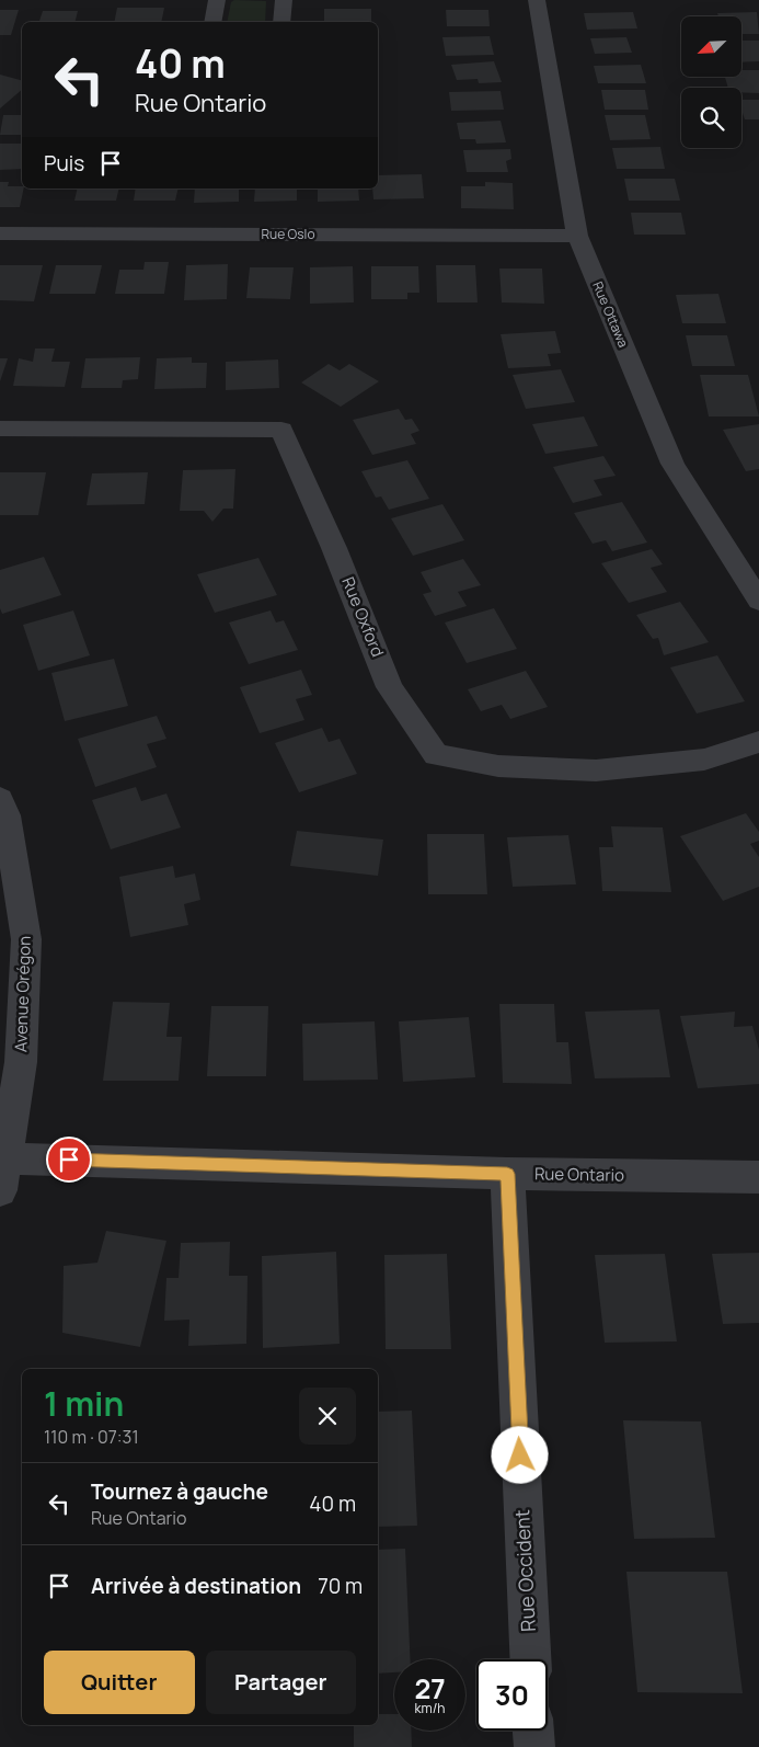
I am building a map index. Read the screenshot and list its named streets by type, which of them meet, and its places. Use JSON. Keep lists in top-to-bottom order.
{
  "streets": {
    "street": [
      "Rue Oslo",
      "Rue Ottawa",
      "Rue Oxford",
      "Avenue Orégon",
      "Rue Ontario",
      "Rue Occident"
    ]
  },
  "crossings": [
    ["Rue Oslo", "Rue Ottawa"],
    ["Avenue Orégon", "Rue Ontario"],
    ["Rue Ontario", "Rue Occident"]
  ],
  "north": "bottom left",
  "page": {
    "turn": ["40 m", "Rue Ontario"],
    "then": "Puis",
    "heading": ["1 min", "110 m · 07:31"],
    "list": [
      {
        "name": "Tournez à gauche",
        "note": "Rue Ontario",
        "value": "40 m"
      },
      {
        "name": "Arrivée à destination",
        "value": "70 m"
      }
    ],
    "buttons": ["Quitter", "Partager"],
    "speed": "27 km/h",
    "limit": "30"
  }
}
